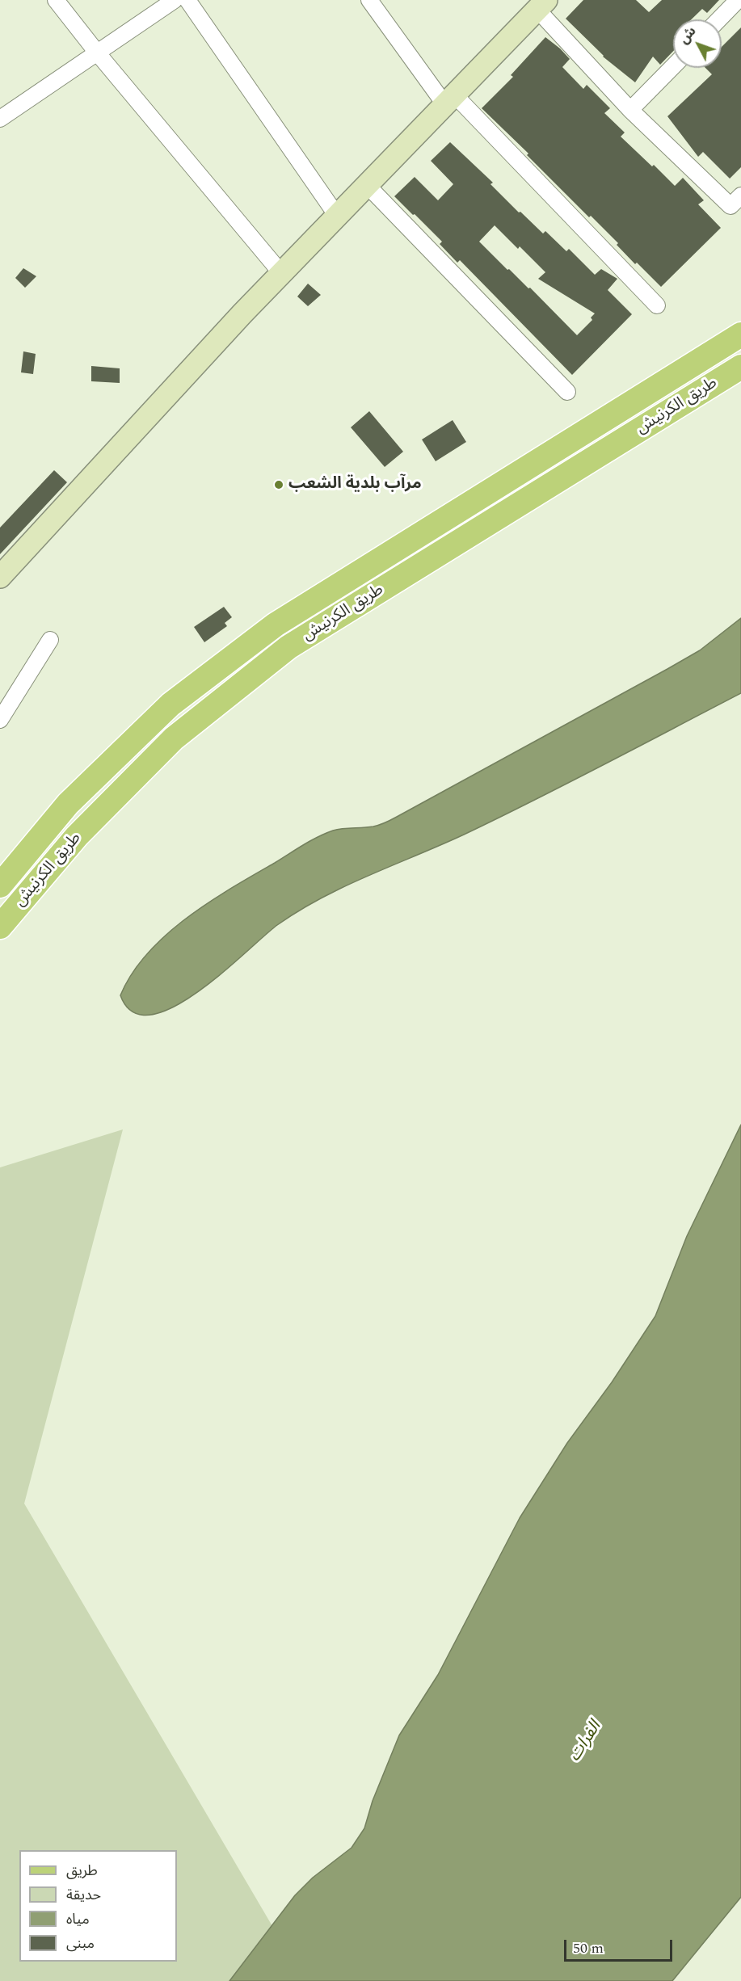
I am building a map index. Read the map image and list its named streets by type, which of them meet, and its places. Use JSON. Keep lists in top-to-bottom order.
{
  "streets": {
    "main road": ["طريق الكرنيش"]
  },
  "water": ["الفرات"],
  "places": ["مرآب بلدية الشعب"],
  "legend": [
    "طريق",
    "حديقة",
    "مياه",
    "مبنى"
  ],
  "scale_bar": "50 m",
  "north": "top left"
}
